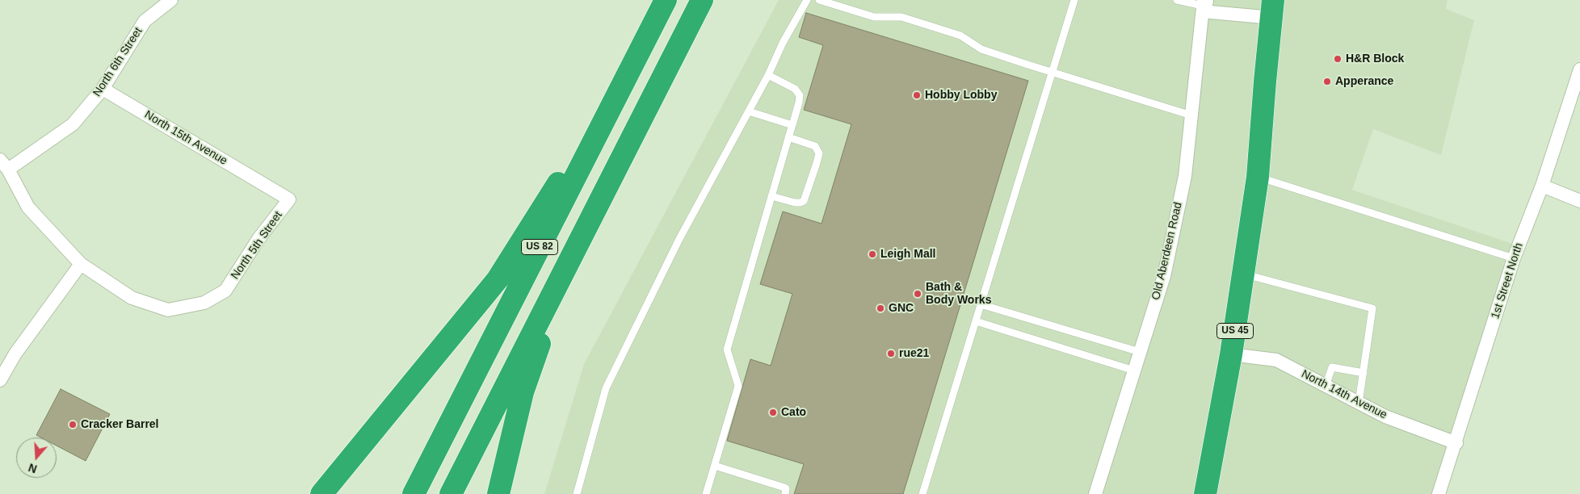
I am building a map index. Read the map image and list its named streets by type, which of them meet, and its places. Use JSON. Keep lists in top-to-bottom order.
{
  "streets": {
    "highway": ["US 82", "US 45"],
    "street": [
      "North 6th Street",
      "North 15th Avenue",
      "North 5th Street",
      "Old Aberdeen Road",
      "1st Street North",
      "North 14th Avenue"
    ]
  },
  "crossings": [
    ["North 6th Street", "North 15th Avenue"],
    ["North 15th Avenue", "North 5th Street"],
    ["1st Street North", "North 14th Avenue"],
    ["US 45", "North 14th Avenue"]
  ],
  "places": [
    "H&R Block",
    "Apperance",
    "Hobby Lobby",
    "Leigh Mall",
    "Bath & Body Works",
    "GNC",
    "rue21",
    "Cato",
    "Cracker Barrel"
  ],
  "north": "bottom"
}
